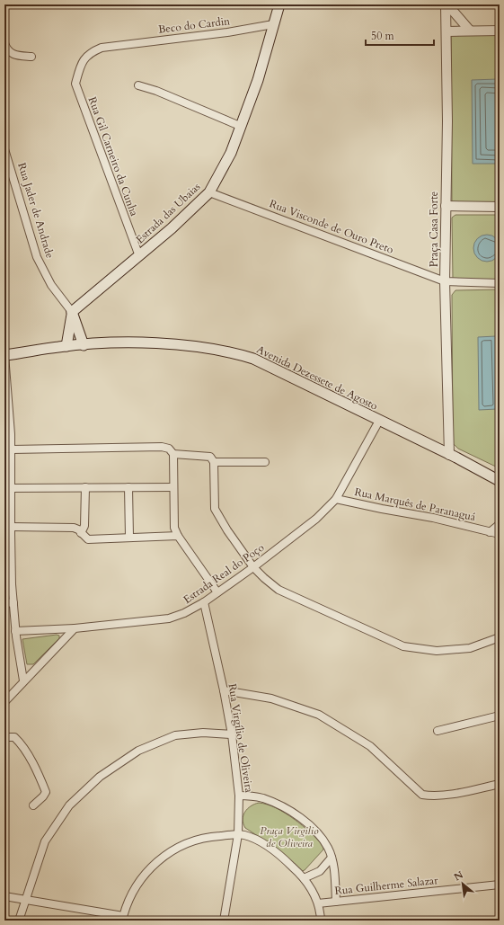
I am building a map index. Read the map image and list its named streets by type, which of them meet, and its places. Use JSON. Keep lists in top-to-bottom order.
{
  "streets": {
    "main road": ["Rua Jader de Andrade", "Estrada das Ubaias", "Avenida Dezessete de Agosto"],
    "street": [
      "Beco do Cardin",
      "Rua Gil Carneiro da Cunha",
      "Rua Visconde de Ouro Preto",
      "Praça Casa Forte",
      "Rua Marquês de Paranaguá",
      "Estrada Real do Poço",
      "Rua Virgílio de Oliveira",
      "Rua Guilherme Salazar"
    ]
  },
  "crossings": [
    ["Beco do Cardin", "Rua Gil Carneiro da Cunha"],
    ["Beco do Cardin", "Estrada das Ubaias"],
    ["Rua Gil Carneiro da Cunha", "Estrada das Ubaias"],
    ["Rua Jader de Andrade", "Estrada das Ubaias"],
    ["Rua Jader de Andrade", "Avenida Dezessete de Agosto"],
    ["Estrada das Ubaias", "Rua Visconde de Ouro Preto"],
    ["Rua Visconde de Ouro Preto", "Praça Casa Forte"],
    ["Praça Casa Forte", "Avenida Dezessete de Agosto"],
    ["Avenida Dezessete de Agosto", "Estrada Real do Poço"],
    ["Rua Marquês de Paranaguá", "Estrada Real do Poço"],
    ["Estrada Real do Poço", "Rua Virgílio de Oliveira"]
  ],
  "parks": ["Praça Virgilio de Oliveira"],
  "scale_bar": "50 m",
  "north": "top left"
}
